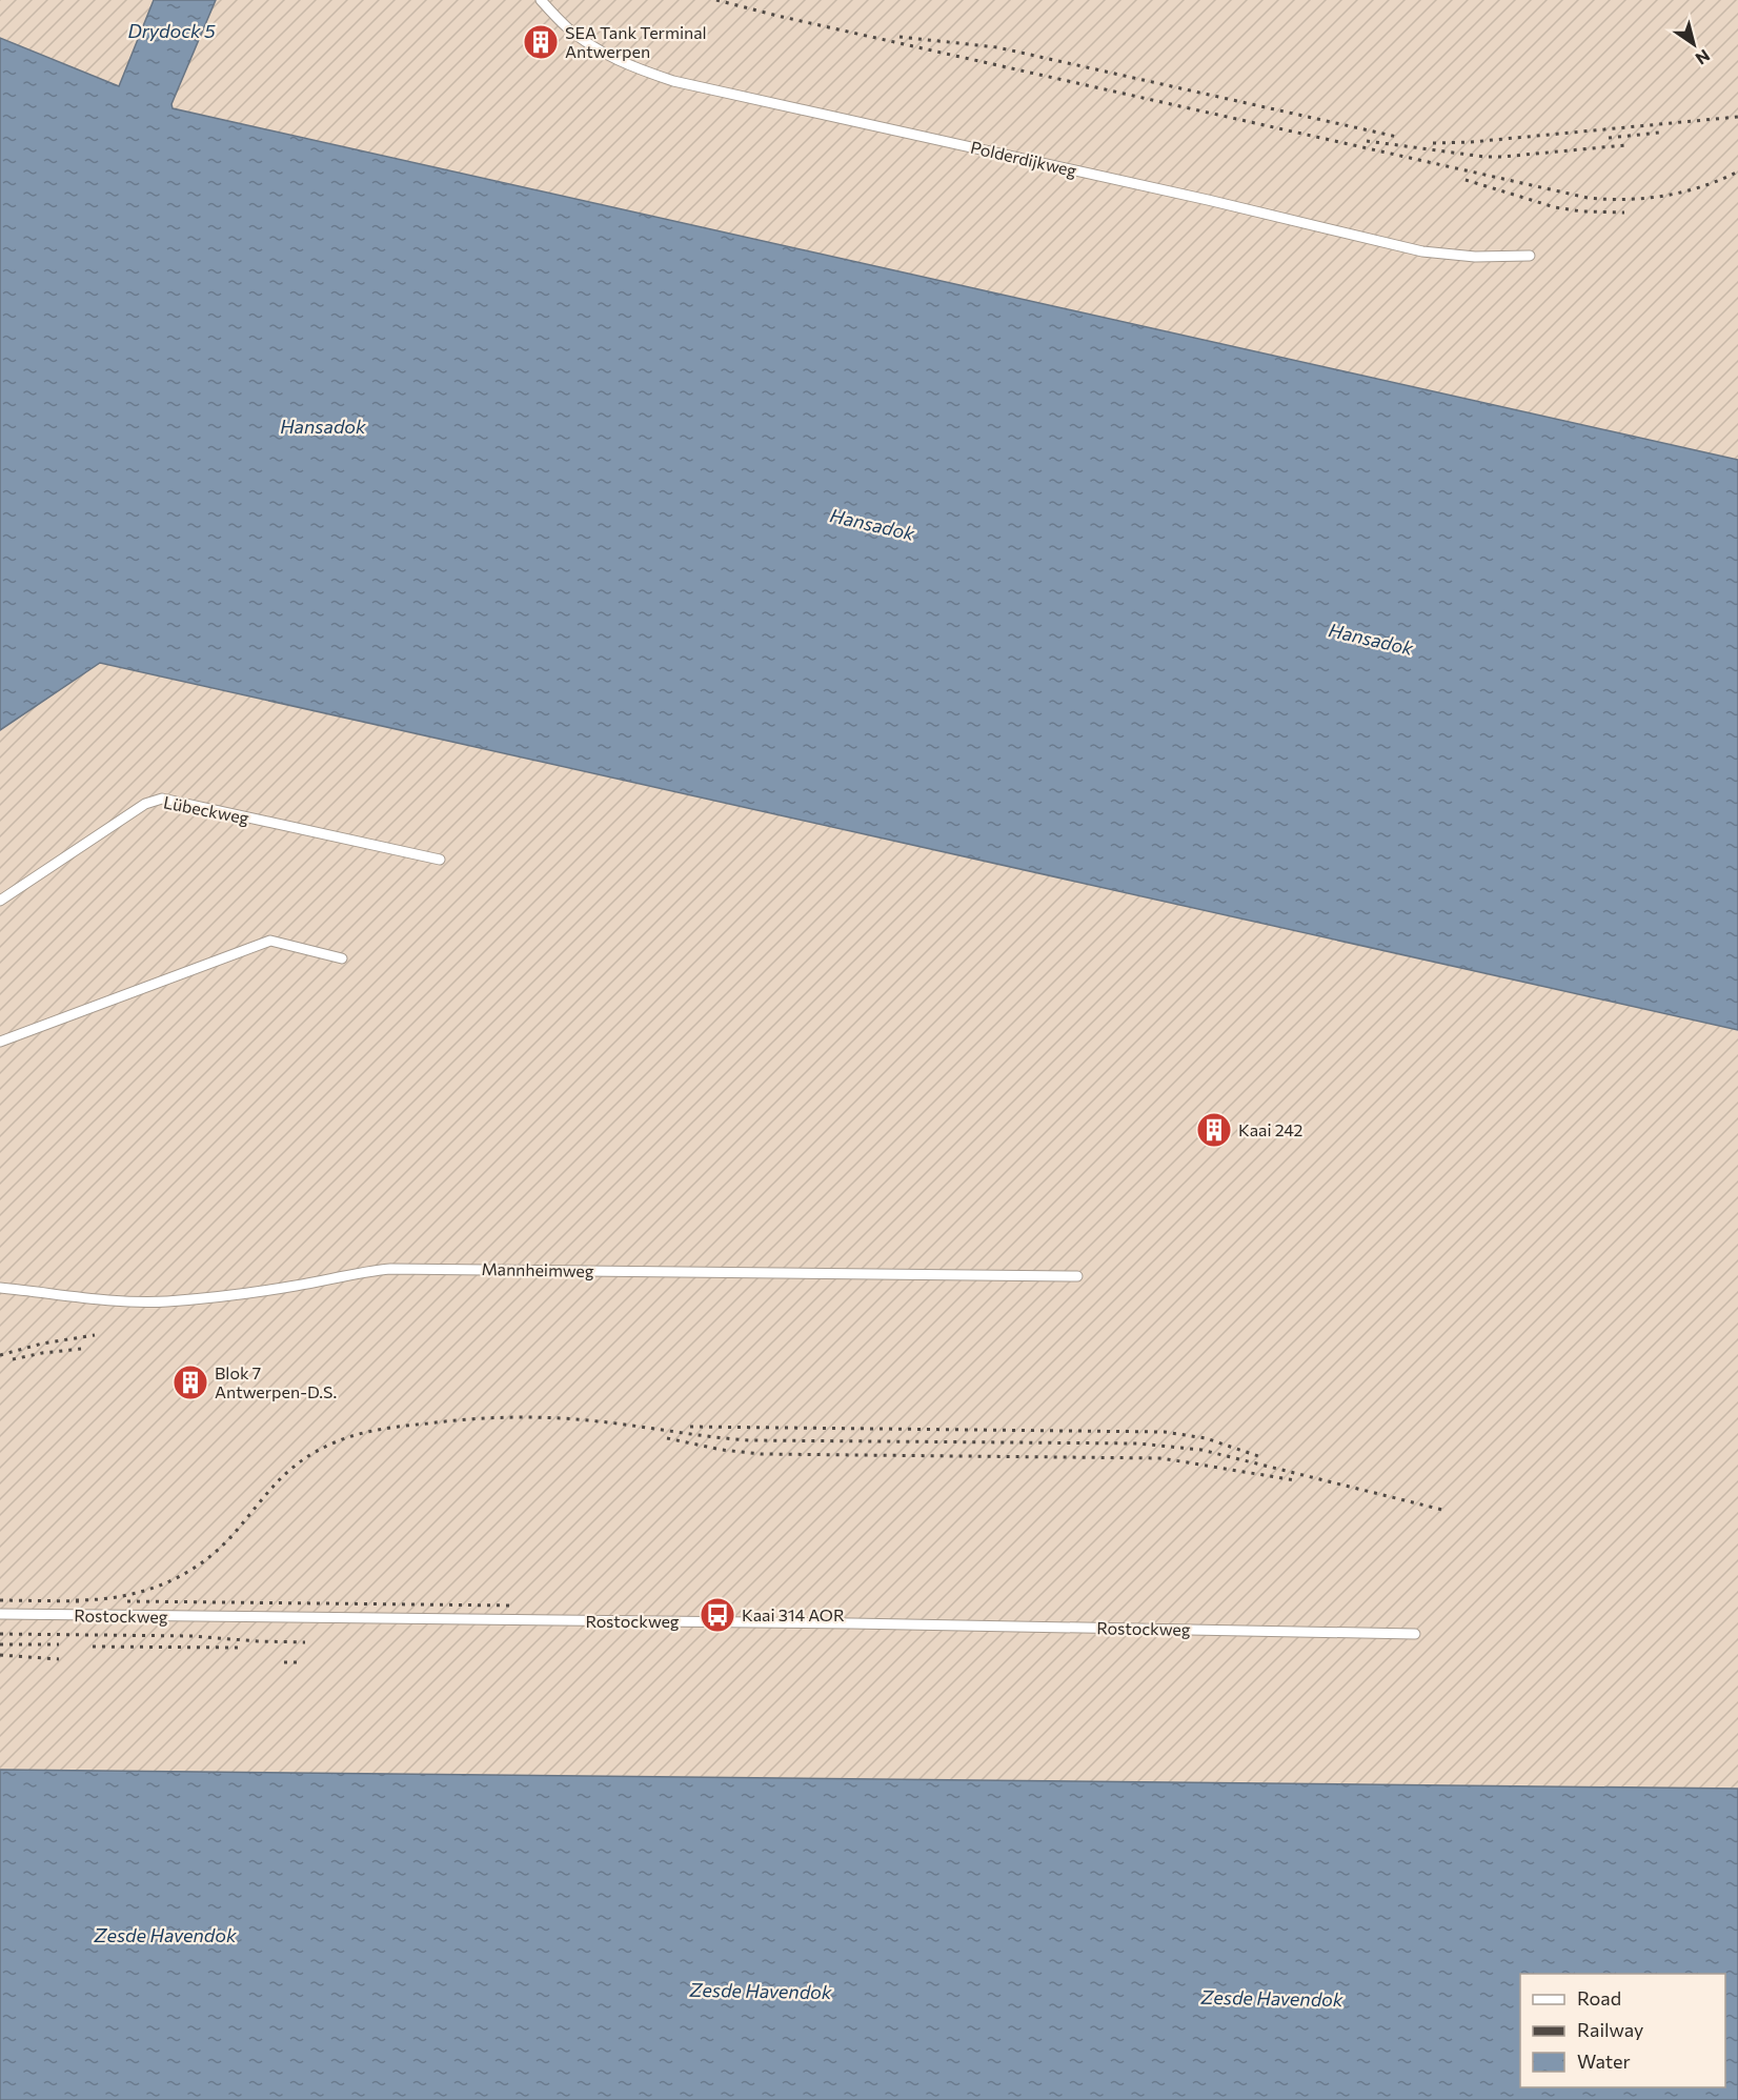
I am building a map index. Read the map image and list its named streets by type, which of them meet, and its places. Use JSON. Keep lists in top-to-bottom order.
{
  "streets": {
    "street": [
      "Polderdijkweg",
      "Lübeckweg",
      "Mannheimweg",
      "Rostockweg"
    ]
  },
  "water": ["Drydock 5", "Hansadok", "Zesde Havendok"],
  "places": {
    "building": ["SEA Tank Terminal Antwerpen", "Kaai 242", "Blok 7 Antwerpen-D.S."],
    "bus stop": ["Kaai 314 AOR"]
  },
  "legend": ["Road", "Railway", "Water"],
  "north": "bottom right"
}
